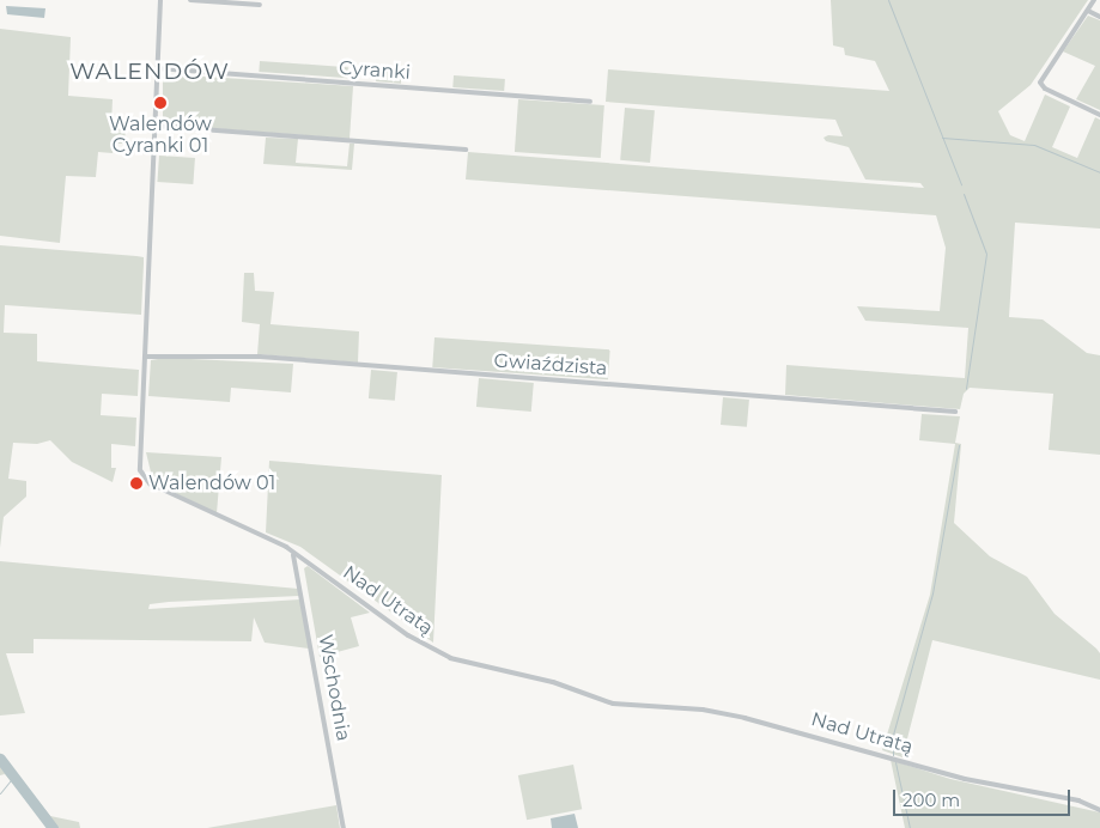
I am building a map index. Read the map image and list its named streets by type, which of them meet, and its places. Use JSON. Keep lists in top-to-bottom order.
{
  "streets": {
    "street": [
      "Cyranki",
      "Gwiaździsta",
      "Nad Utratą",
      "Wschodnia"
    ]
  },
  "crossings": [
    ["Cyranki", "Nad Utratą"],
    ["Gwiaździsta", "Nad Utratą"],
    ["Nad Utratą", "Wschodnia"]
  ],
  "districts": ["WALENDÓW"],
  "places": ["Walendów Cyranki 01", "Walendów 01"],
  "scale_bar": "200 m"
}
